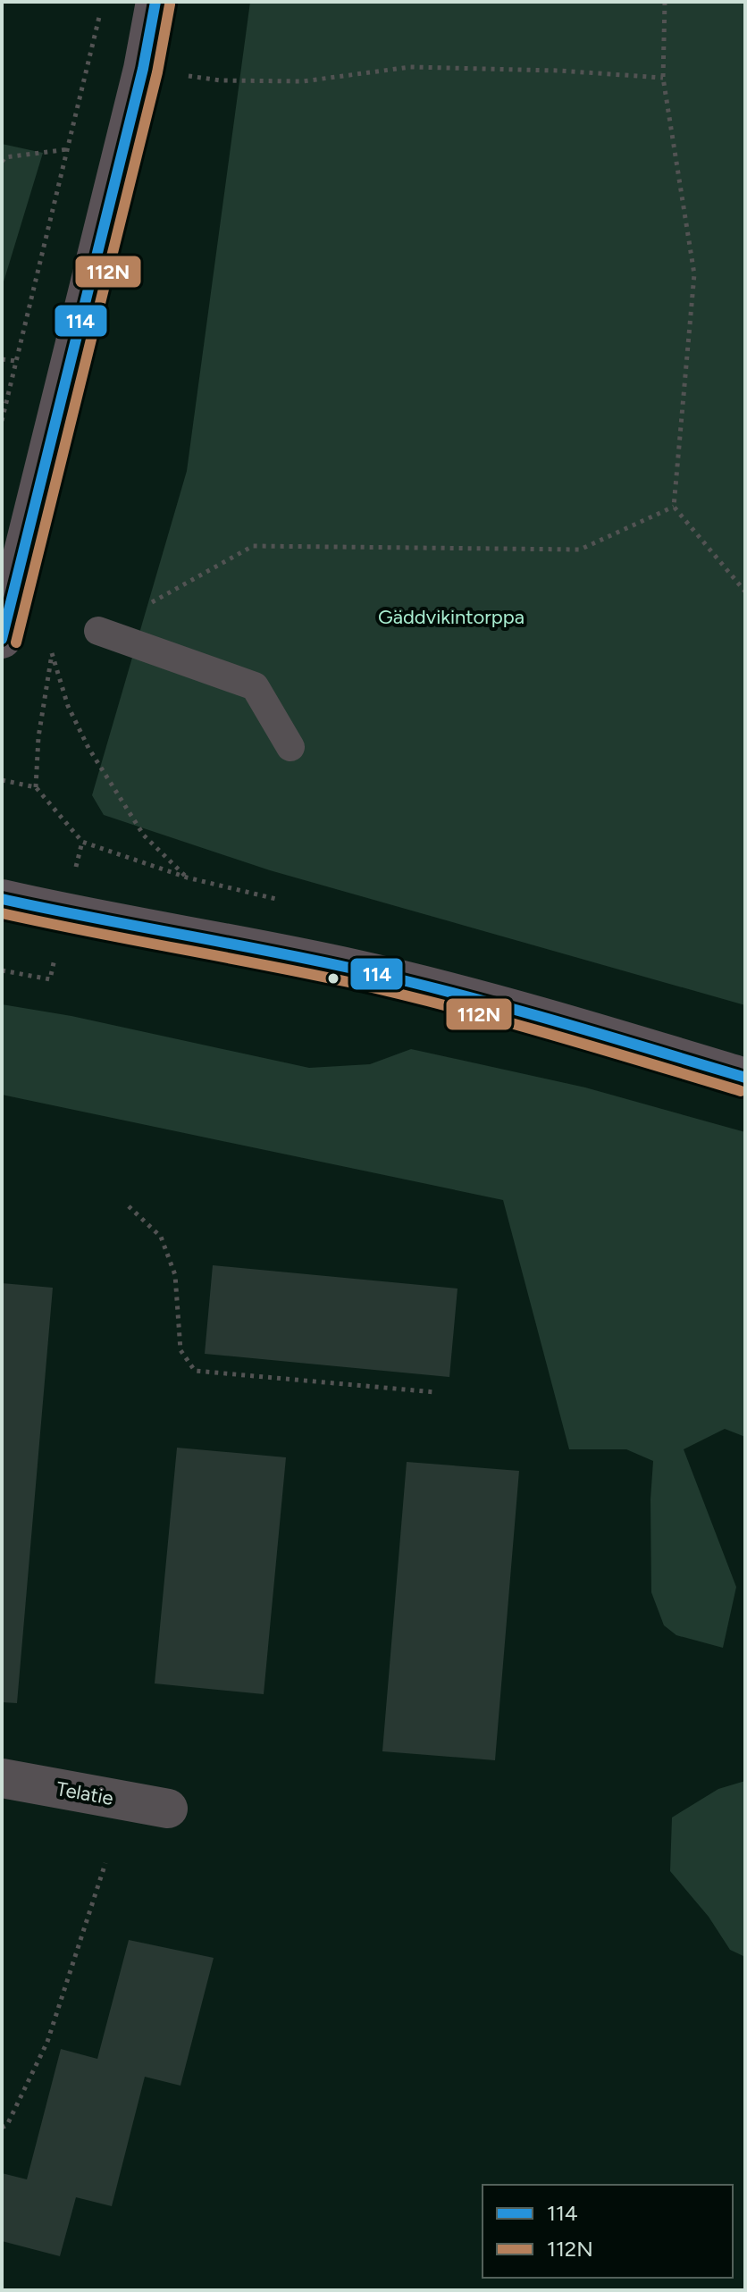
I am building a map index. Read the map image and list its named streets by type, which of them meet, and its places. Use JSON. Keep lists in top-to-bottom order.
{
  "streets": {
    "street": ["Telatie"]
  },
  "parks": ["Gäddvikintorppa"],
  "lines": ["transit line 114", "transit line 112N"],
  "legend": ["114", "112N"]
}
